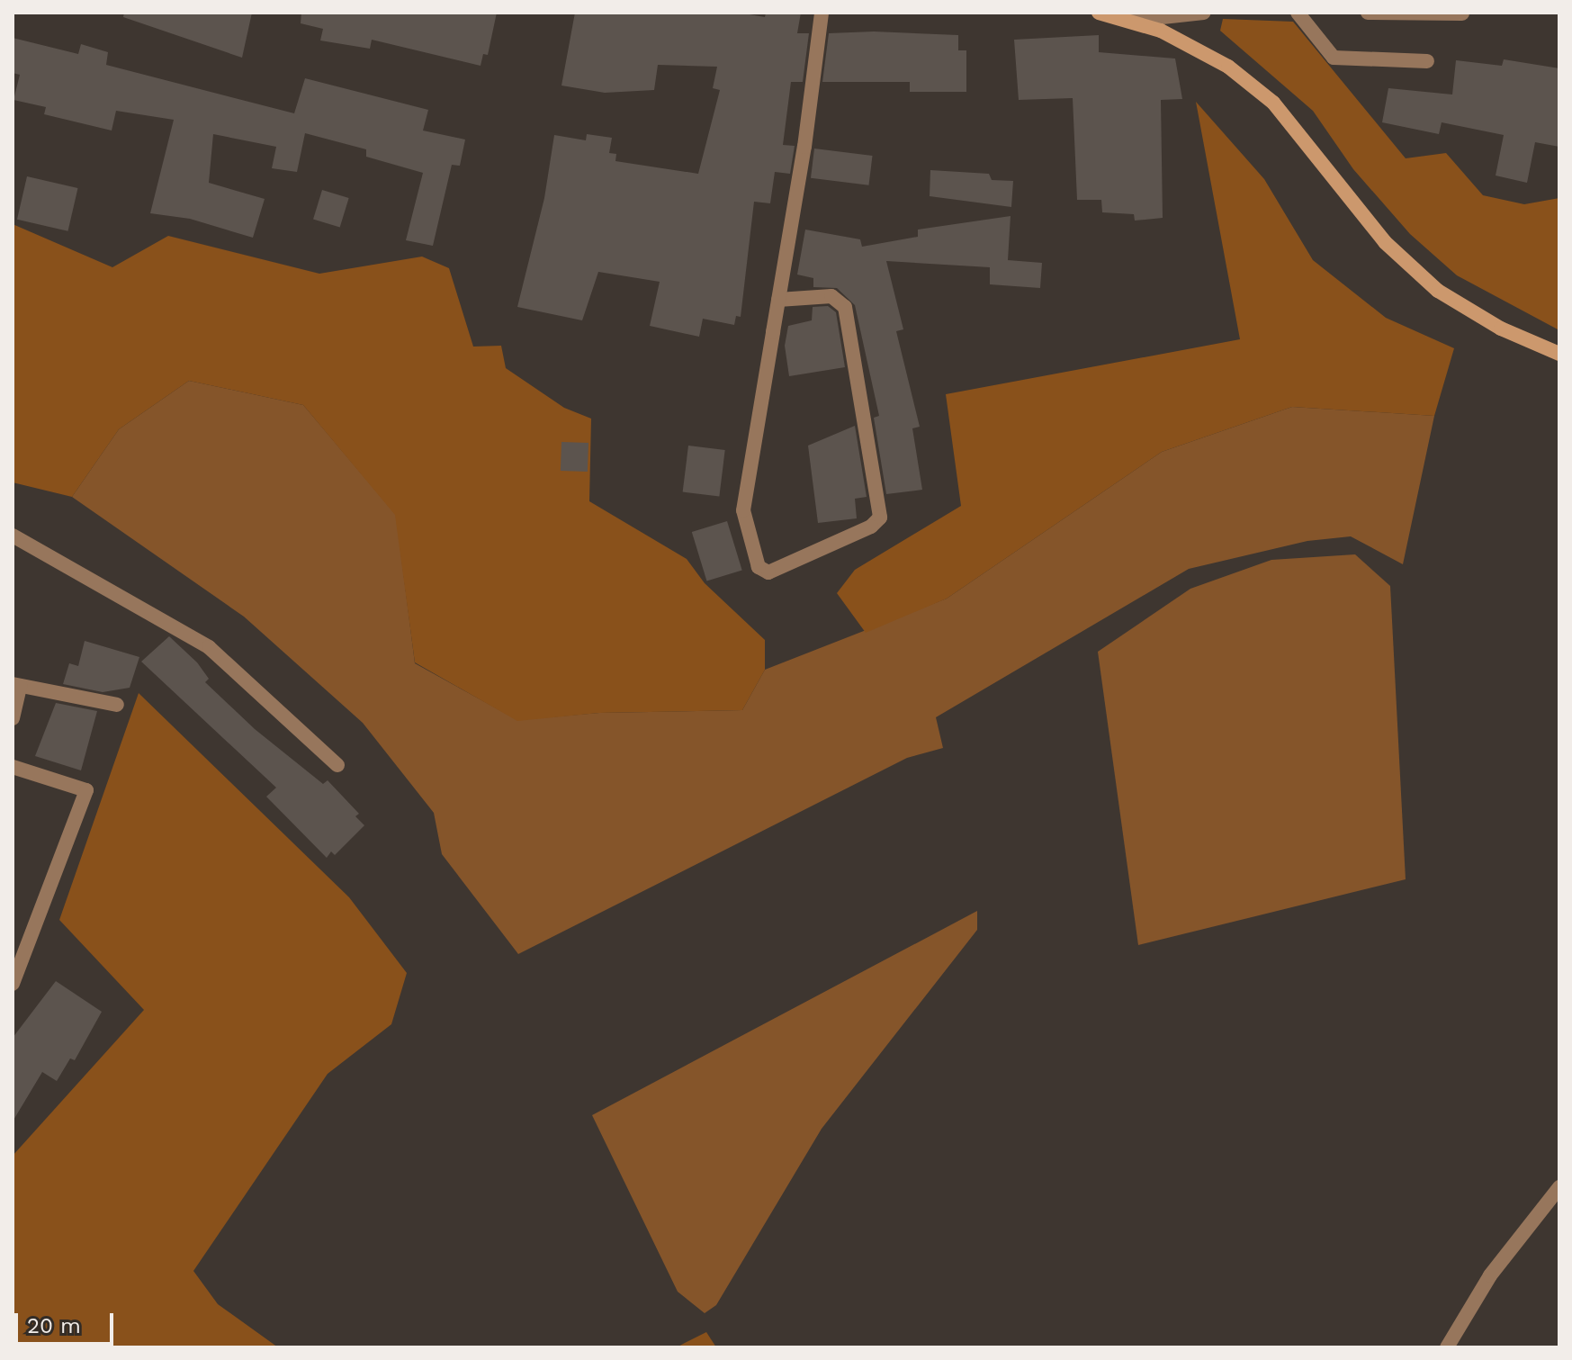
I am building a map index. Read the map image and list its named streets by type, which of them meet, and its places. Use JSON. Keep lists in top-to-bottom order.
{
  "scale_bar": "20 m"
}
